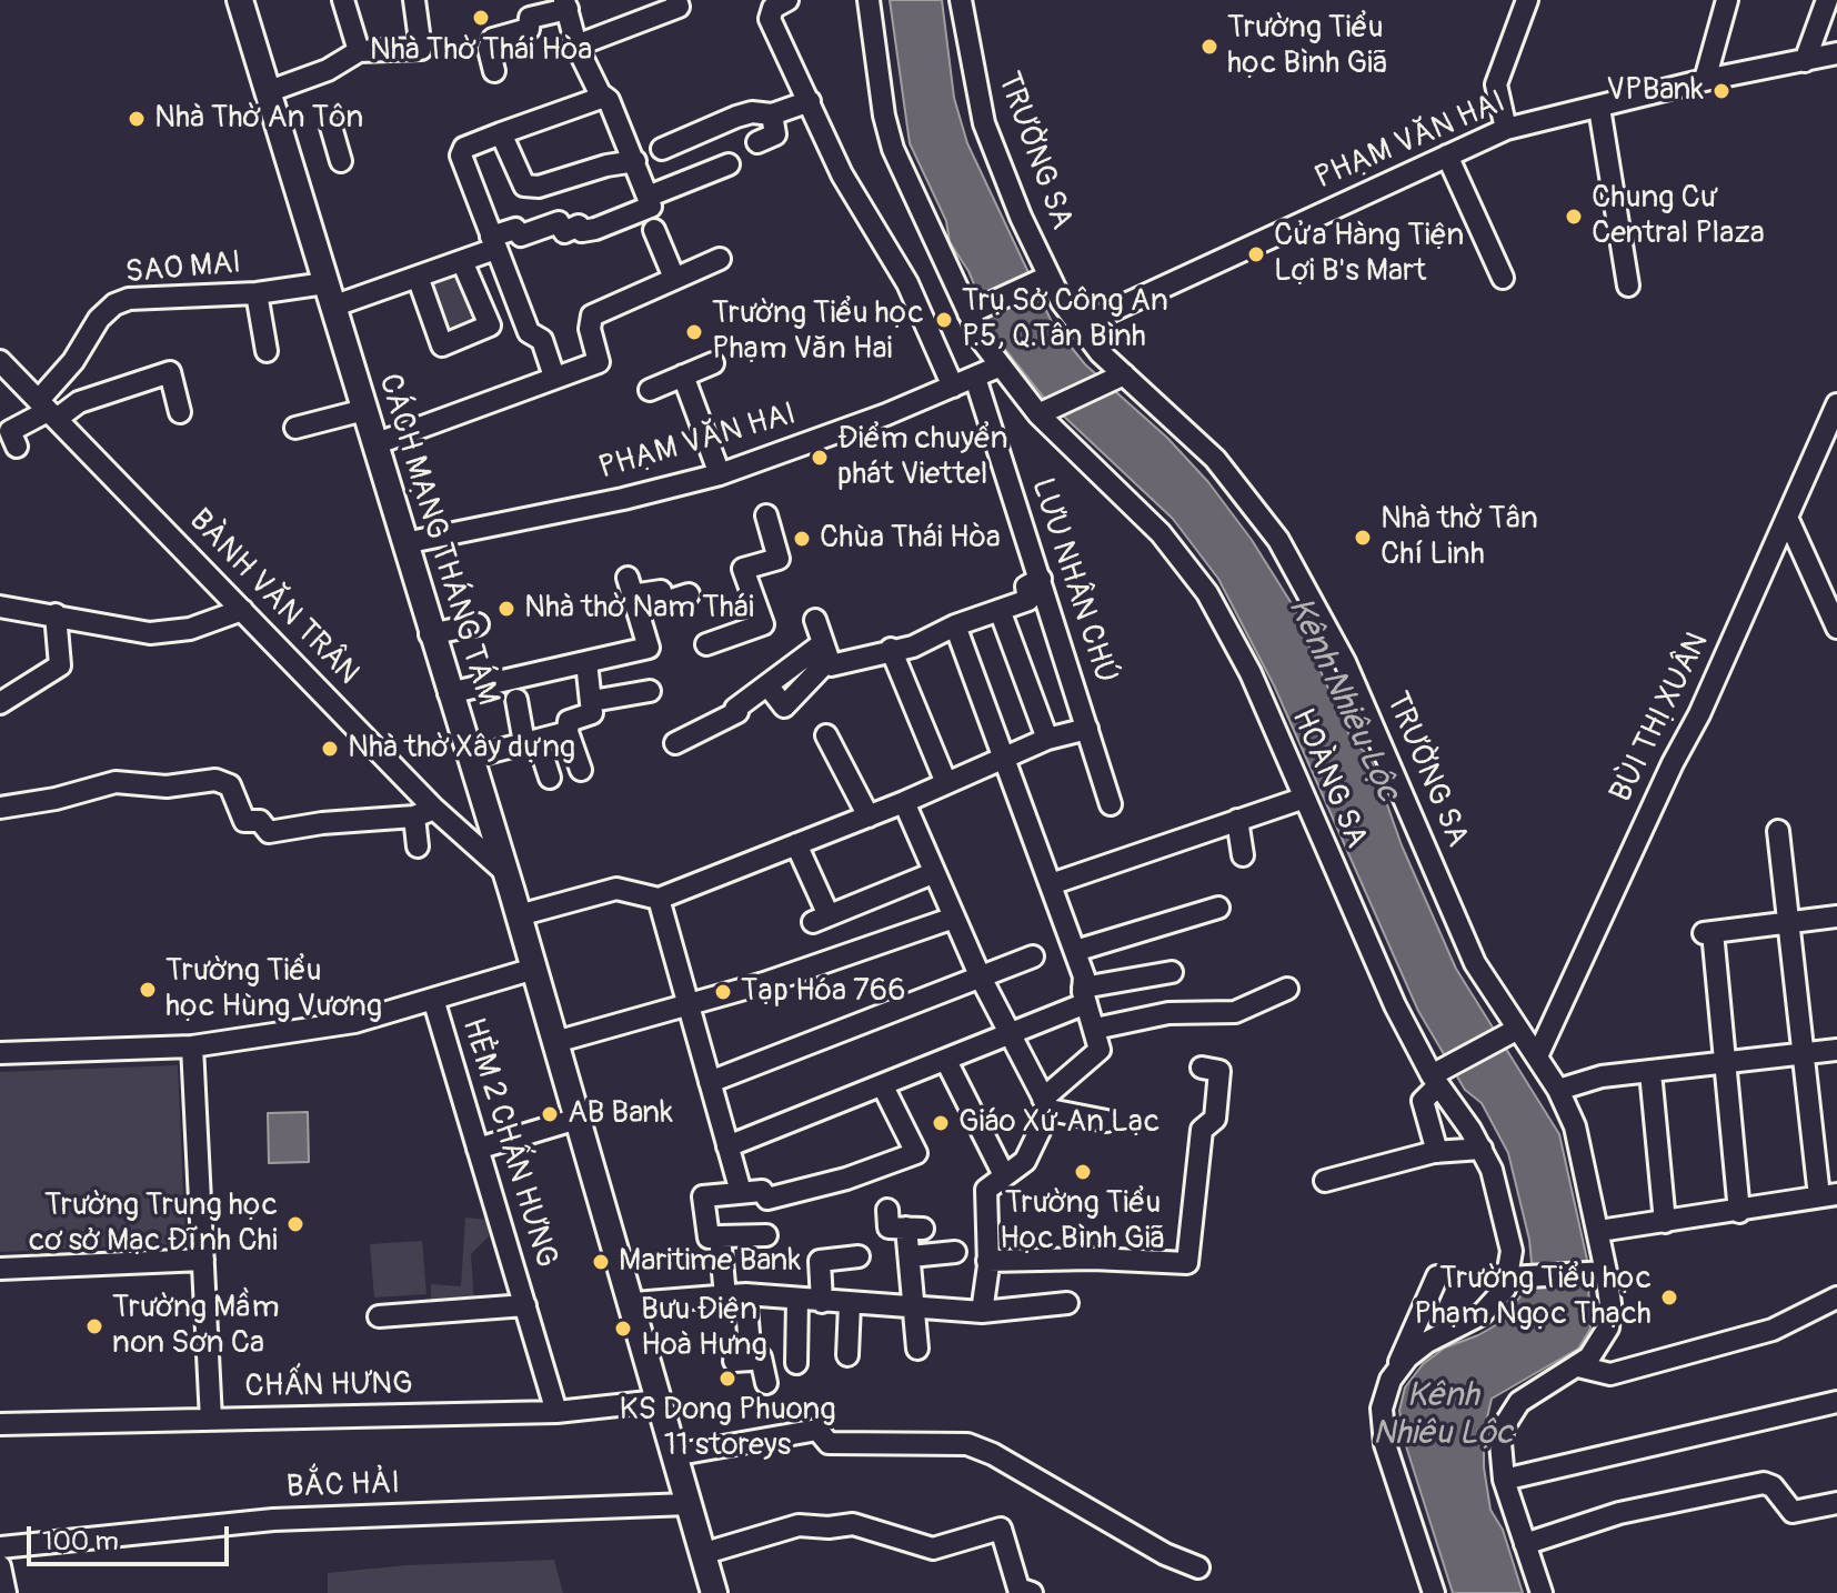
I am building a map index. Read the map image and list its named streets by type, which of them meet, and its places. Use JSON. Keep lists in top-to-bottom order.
{
  "streets": {
    "main road": ["CÁCH MẠNG THÁNG TÁM"],
    "street": [
      "PHẠM VĂN HAI",
      "TRƯỜNG SA",
      "SAO MAI",
      "LƯU NHÂN CHÚ",
      "BÀNH VĂN TRÂN",
      "BÙI THỊ XUÂN",
      "HOÀNG SA",
      "HẺM 2 CHẤN HƯNG",
      "CHẤN HƯNG",
      "BẮC HẢI"
    ]
  },
  "crossings": [
    ["PHẠM VĂN HAI", "TRƯỜNG SA"],
    ["PHẠM VĂN HAI", "CÁCH MẠNG THÁNG TÁM"],
    ["PHẠM VĂN HAI", "LƯU NHÂN CHÚ"],
    ["PHẠM VĂN HAI", "HOÀNG SA"],
    ["TRƯỜNG SA", "BÙI THỊ XUÂN"],
    ["SAO MAI", "CÁCH MẠNG THÁNG TÁM"],
    ["SAO MAI", "BÀNH VĂN TRÂN"],
    ["CÁCH MẠNG THÁNG TÁM", "BÀNH VĂN TRÂN"],
    ["CÁCH MẠNG THÁNG TÁM", "CHẤN HƯNG"],
    ["CÁCH MẠNG THÁNG TÁM", "BẮC HẢI"],
    ["HẺM 2 CHẤN HƯNG", "CHẤN HƯNG"]
  ],
  "water": ["Kênh Nhiêu Lộc"],
  "places": [
    "Nhà Thờ Thái Hòa",
    "Trường Tiểu học Bình Giã",
    "VPBank",
    "Nhà Thờ An Tôn",
    "Chung Cư Central Plaza",
    "Cửa Hàng Tiện Lợi B's Mart",
    "Trụ Sở Công An P.5, Q.Tân Bình",
    "Trường Tiểu học Phạm Văn Hai",
    "Điểm chuyển phát Viettel",
    "Nhà thờ Tân Chí Linh",
    "Chùa Thái Hòa",
    "Nhà thờ Nam Thái",
    "Nhà thờ Xây dựng",
    "Trường Tiểu học Hùng Vương",
    "Tạp Hóa 766",
    "AB Bank",
    "Giáo Xứ An Lạc",
    "Trường Tiểu Học Bình Giã",
    "Trường Trung học cơ sở Mạc Đĩnh Chi",
    "Maritime Bank",
    "Trường Tiểu học Phạm Ngọc Thạch",
    "Trường Mầm non Sơn Ca",
    "Bưu Điện Hoà Hưng",
    "KS Dong Phuong 11 storeys"
  ],
  "scale_bar": "100 m"
}
